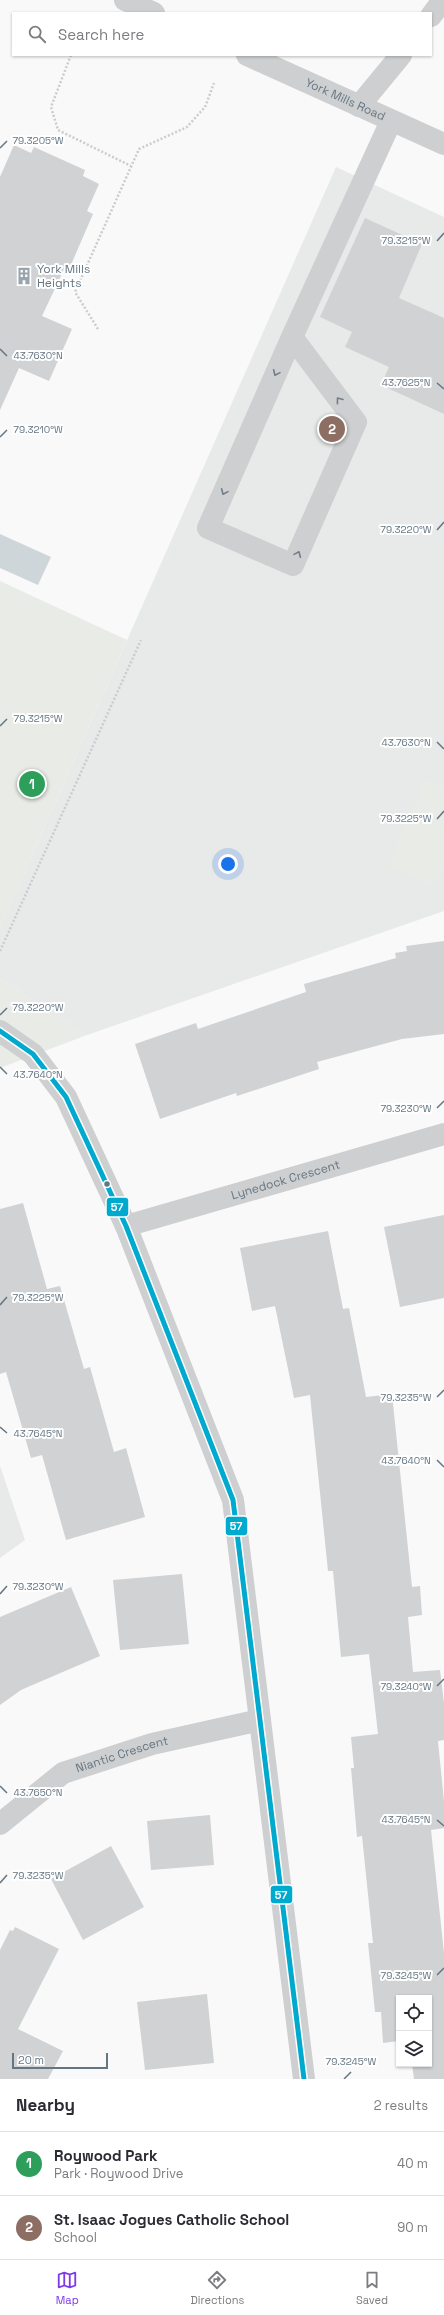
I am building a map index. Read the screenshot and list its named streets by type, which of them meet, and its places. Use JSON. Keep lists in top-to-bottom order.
{
  "streets": {
    "street": ["York Mills Road", "Lynedock Crescent", "Niantic Crescent"]
  },
  "places": {
    "building": ["York Mills Heights"]
  },
  "lines": ["transit line 57"],
  "scale_bar": "20 m",
  "page": {
    "search": "Search here",
    "pins": ["2", "1"],
    "scale": "20 m",
    "heading": ["Nearby", "2 results"],
    "list": [
      {
        "mark": "1",
        "name": "Roywood Park",
        "note": "Park · Roywood Drive",
        "value": "40 m"
      },
      {
        "mark": "2",
        "name": "St. Isaac Jogues Catholic School",
        "note": "School",
        "value": "90 m"
      }
    ],
    "nav": ["Map", "Directions", "Saved"]
  },
  "coordinates": [
    "79.3205°W",
    "79.3215°W",
    "43.7630°N",
    "43.7625°N",
    "79.3210°W",
    "79.3220°W",
    "79.3225°W",
    "43.7640°N",
    "79.3230°W",
    "79.3235°W",
    "43.7645°N",
    "79.3240°W",
    "43.7650°N",
    "79.3245°W"
  ]
}
